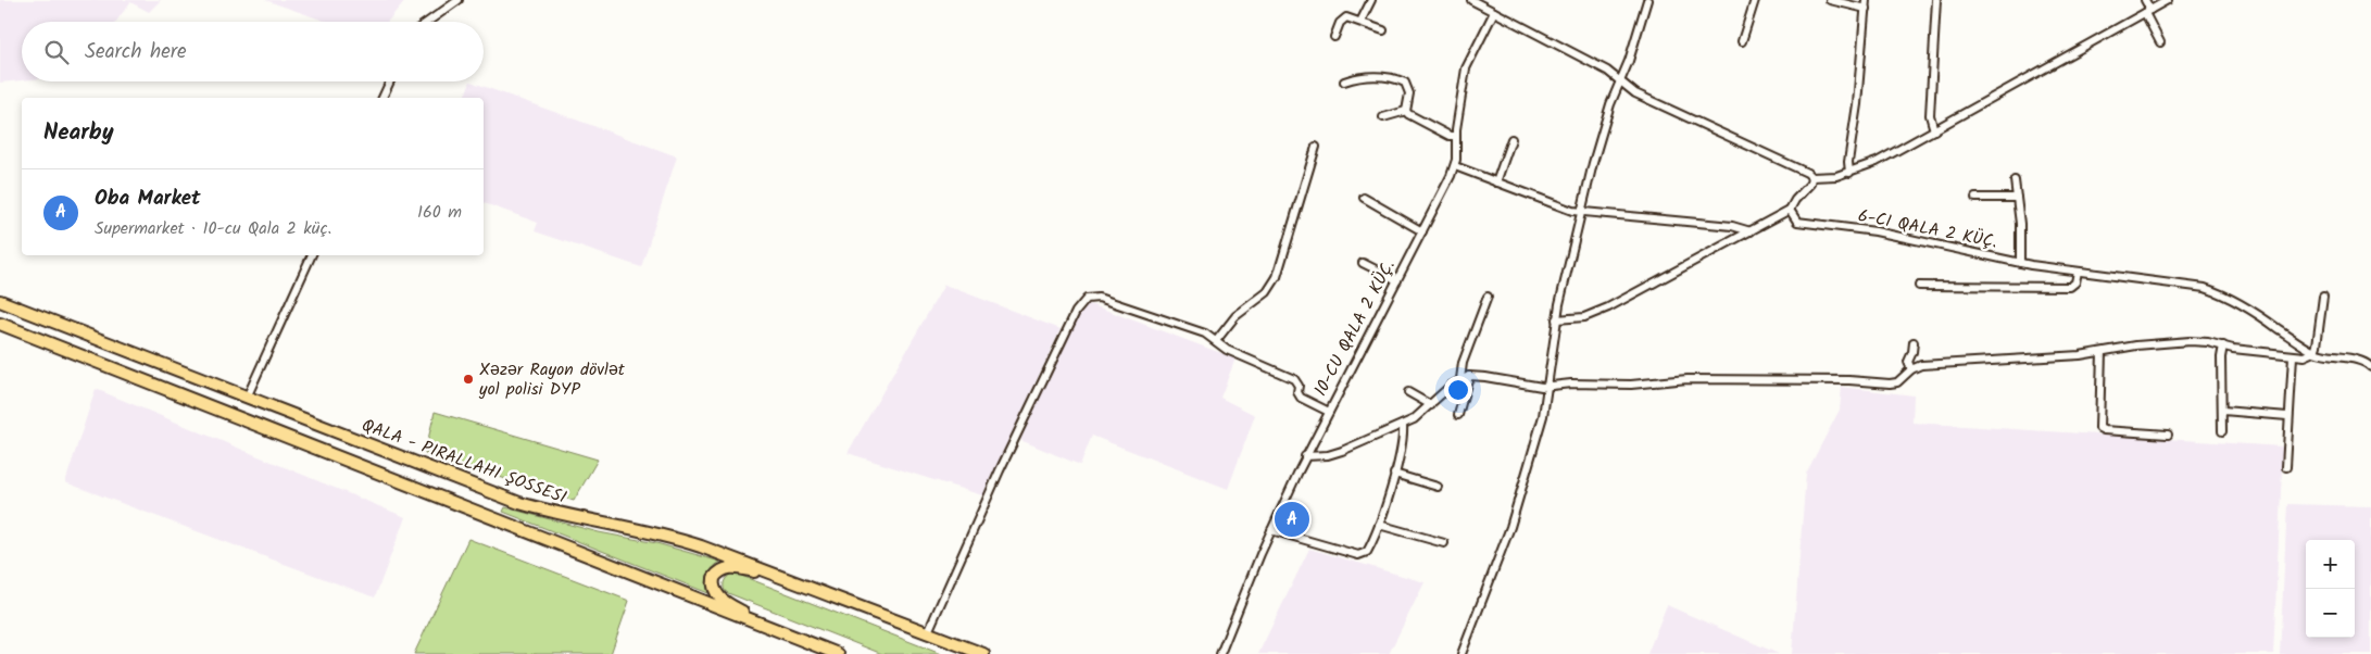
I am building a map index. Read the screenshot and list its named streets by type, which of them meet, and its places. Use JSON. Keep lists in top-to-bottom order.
{
  "streets": {
    "street": ["10-CU QALA 2 KÜÇ."]
  },
  "places": ["Xəzər Rayon dövlət yol polisi DYP"],
  "page": {
    "search": "Search here",
    "heading": "Nearby",
    "list": [
      {
        "mark": "A",
        "name": "Oba Market",
        "note": "Supermarket · 10-cu Qala 2 küç.",
        "value": "160 m"
      }
    ],
    "pins": "A",
    "map_buttons": ["+", "−"]
  }
}
